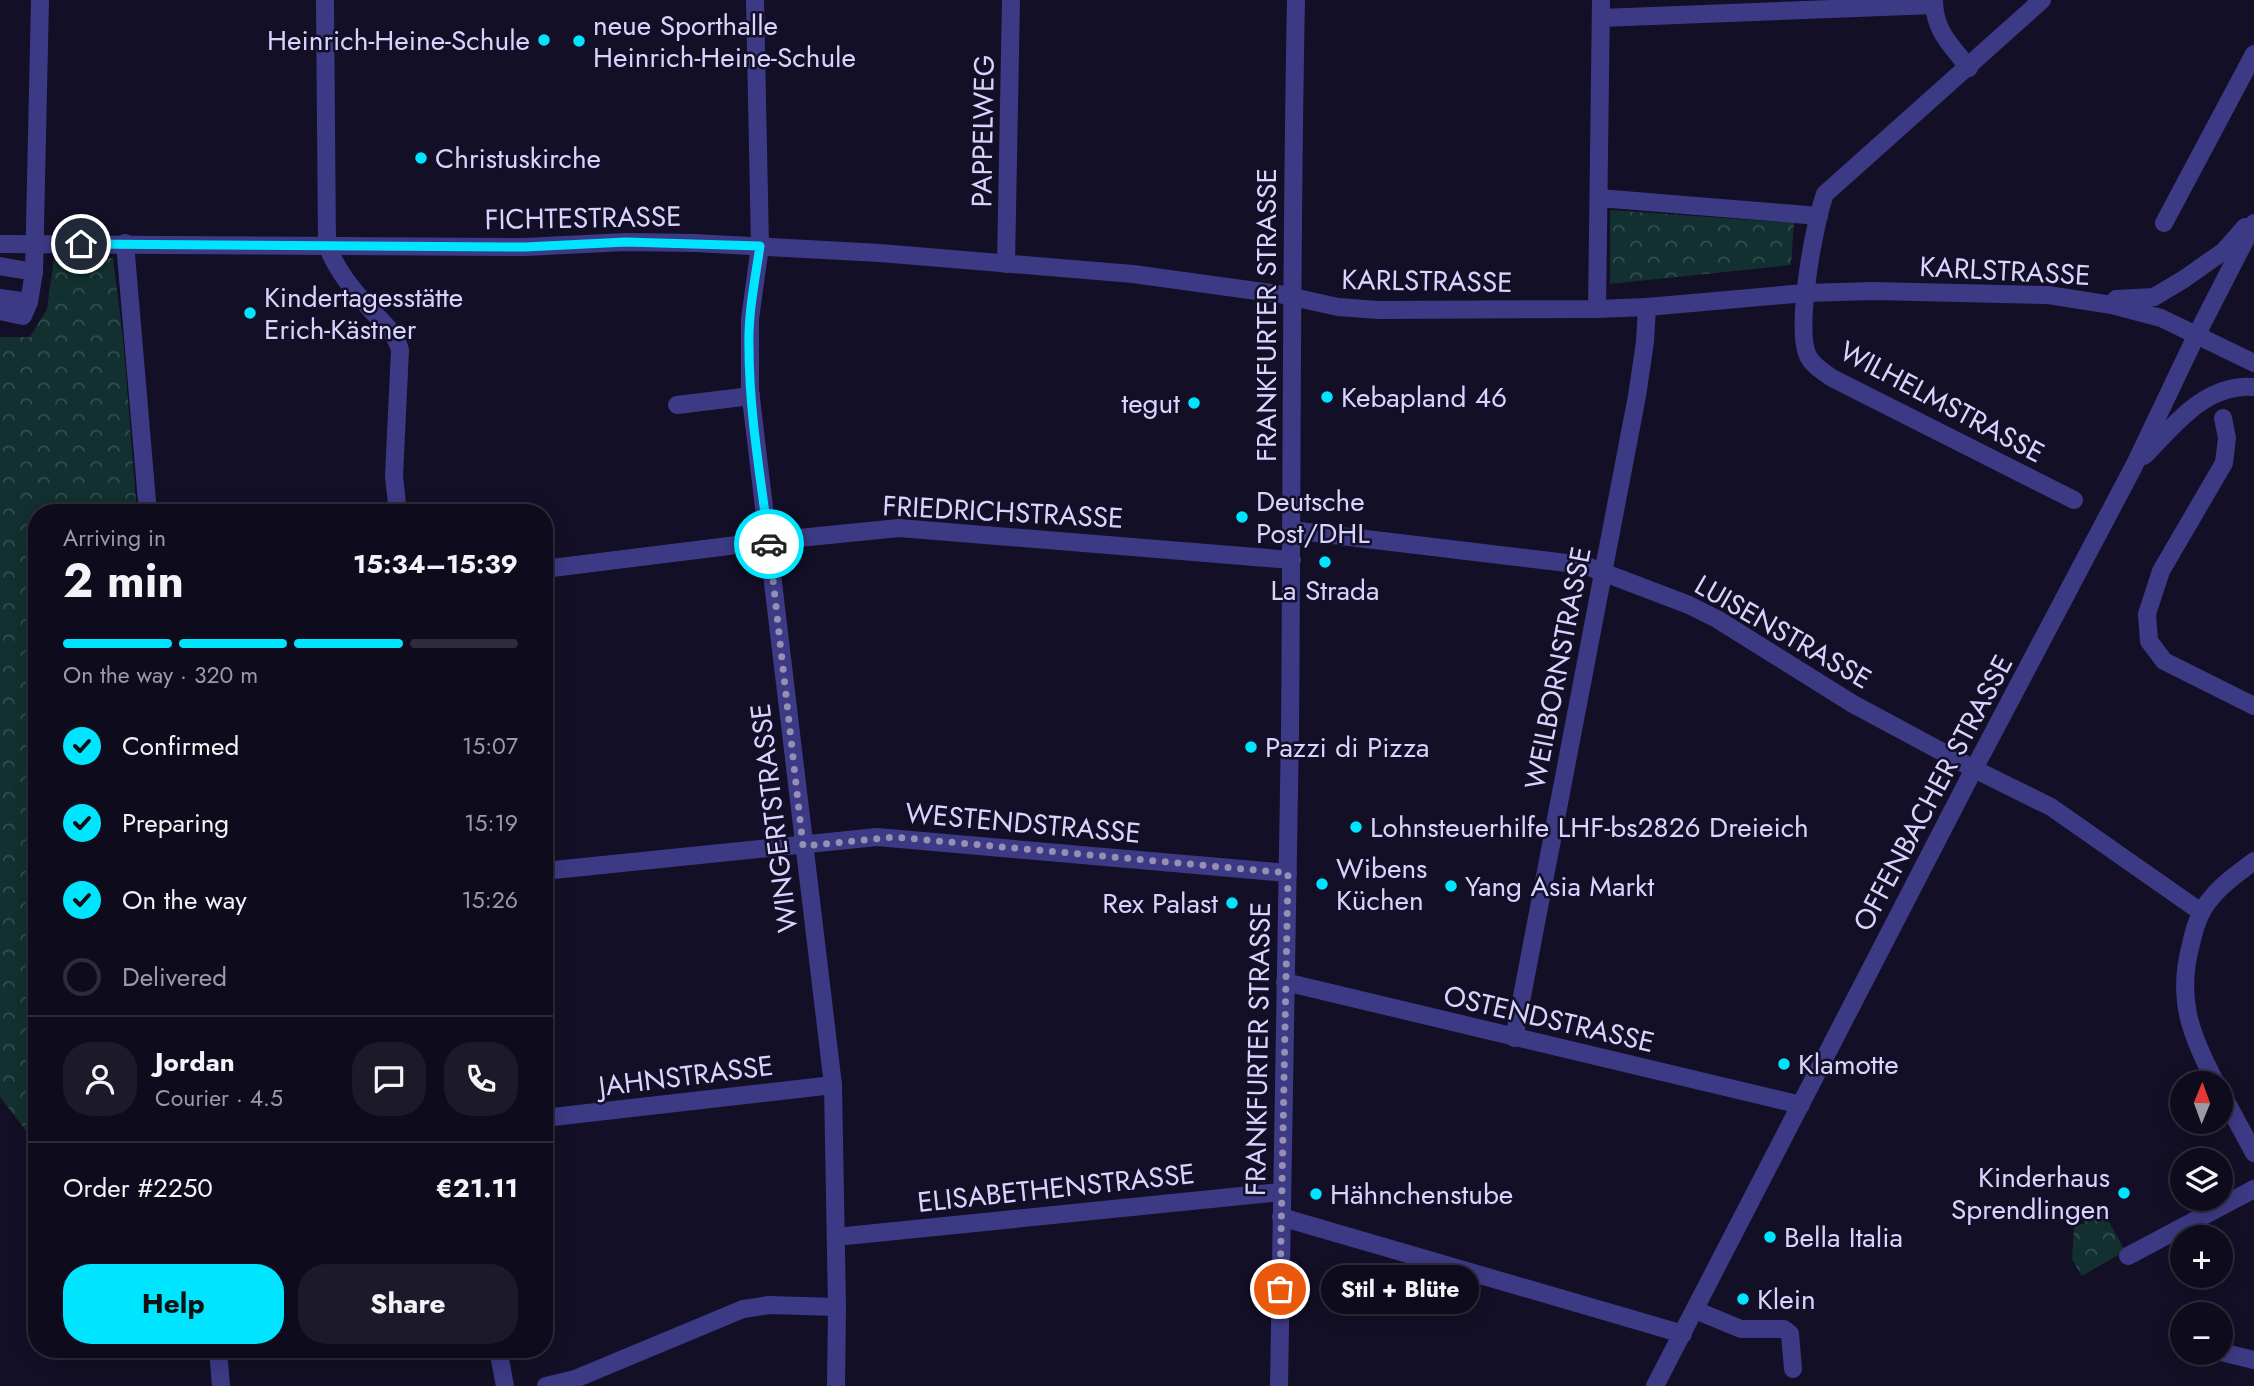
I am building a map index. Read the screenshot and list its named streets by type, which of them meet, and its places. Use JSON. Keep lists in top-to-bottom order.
{
  "streets": {
    "street": [
      "PAPPELWEG",
      "FICHTESTRASSE",
      "KARLSTRASSE",
      "FRANKFURTER STRASSE",
      "WILHELMSTRASSE",
      "FRIEDRICHSTRASSE",
      "LUISENSTRASSE",
      "WEILBORNSTRASSE",
      "OFFENBACHER STRASSE",
      "WINGERTSTRASSE",
      "WESTENDSTRASSE",
      "OSTENDSTRASSE",
      "JAHNSTRASSE",
      "ELISABETHENSTRASSE"
    ]
  },
  "crossings": [
    ["PAPPELWEG", "FICHTESTRASSE"],
    ["FICHTESTRASSE", "KARLSTRASSE"],
    ["FICHTESTRASSE", "FRANKFURTER STRASSE"],
    ["FICHTESTRASSE", "WINGERTSTRASSE"],
    ["KARLSTRASSE", "FRANKFURTER STRASSE"],
    ["KARLSTRASSE", "WILHELMSTRASSE"],
    ["KARLSTRASSE", "WEILBORNSTRASSE"],
    ["KARLSTRASSE", "OFFENBACHER STRASSE"],
    ["FRANKFURTER STRASSE", "FRIEDRICHSTRASSE"],
    ["FRANKFURTER STRASSE", "LUISENSTRASSE"],
    ["FRANKFURTER STRASSE", "WESTENDSTRASSE"],
    ["FRANKFURTER STRASSE", "OSTENDSTRASSE"],
    ["FRANKFURTER STRASSE", "ELISABETHENSTRASSE"],
    ["FRIEDRICHSTRASSE", "WINGERTSTRASSE"],
    ["LUISENSTRASSE", "WEILBORNSTRASSE"],
    ["LUISENSTRASSE", "OFFENBACHER STRASSE"],
    ["WEILBORNSTRASSE", "OSTENDSTRASSE"],
    ["OFFENBACHER STRASSE", "OSTENDSTRASSE"],
    ["WINGERTSTRASSE", "WESTENDSTRASSE"],
    ["WINGERTSTRASSE", "JAHNSTRASSE"],
    ["WINGERTSTRASSE", "ELISABETHENSTRASSE"]
  ],
  "places": [
    "Heinrich-Heine-Schule",
    "neue Sporthalle Heinrich-Heine-Schule",
    "Christuskirche",
    "Kindertagesstätte Erich-Kästner",
    "Kebapland 46",
    "tegut",
    "Deutsche Post/DHL",
    "La Strada",
    "Pazzi di Pizza",
    "Lohnsteuerhilfe LHF-bs2826 Dreieich",
    "Wibens Küchen",
    "Yang Asia Markt",
    "Rex Palast",
    "Klamotte",
    "Kinderhaus Sprendlingen",
    "Hähnchenstube",
    "Bella Italia",
    "Stil + Blüte",
    "Klein"
  ],
  "north": "top",
  "page": {
    "heading": ["2 min", "Arriving in", "15:34–15:39"],
    "panel": [
      "Jordan",
      "Courier · 4.5",
      "Order #2250",
      "€21.11"
    ],
    "bar": "On the way · 320 m",
    "list": [
      ["Confirmed", "15:07"],
      ["Preparing", "15:19"],
      ["On the way", "15:26"],
      "Delivered"
    ],
    "map_buttons": ["+", "−"],
    "buttons": ["Help", "Share"],
    "bubble": "Stil + Blüte"
  }
}
